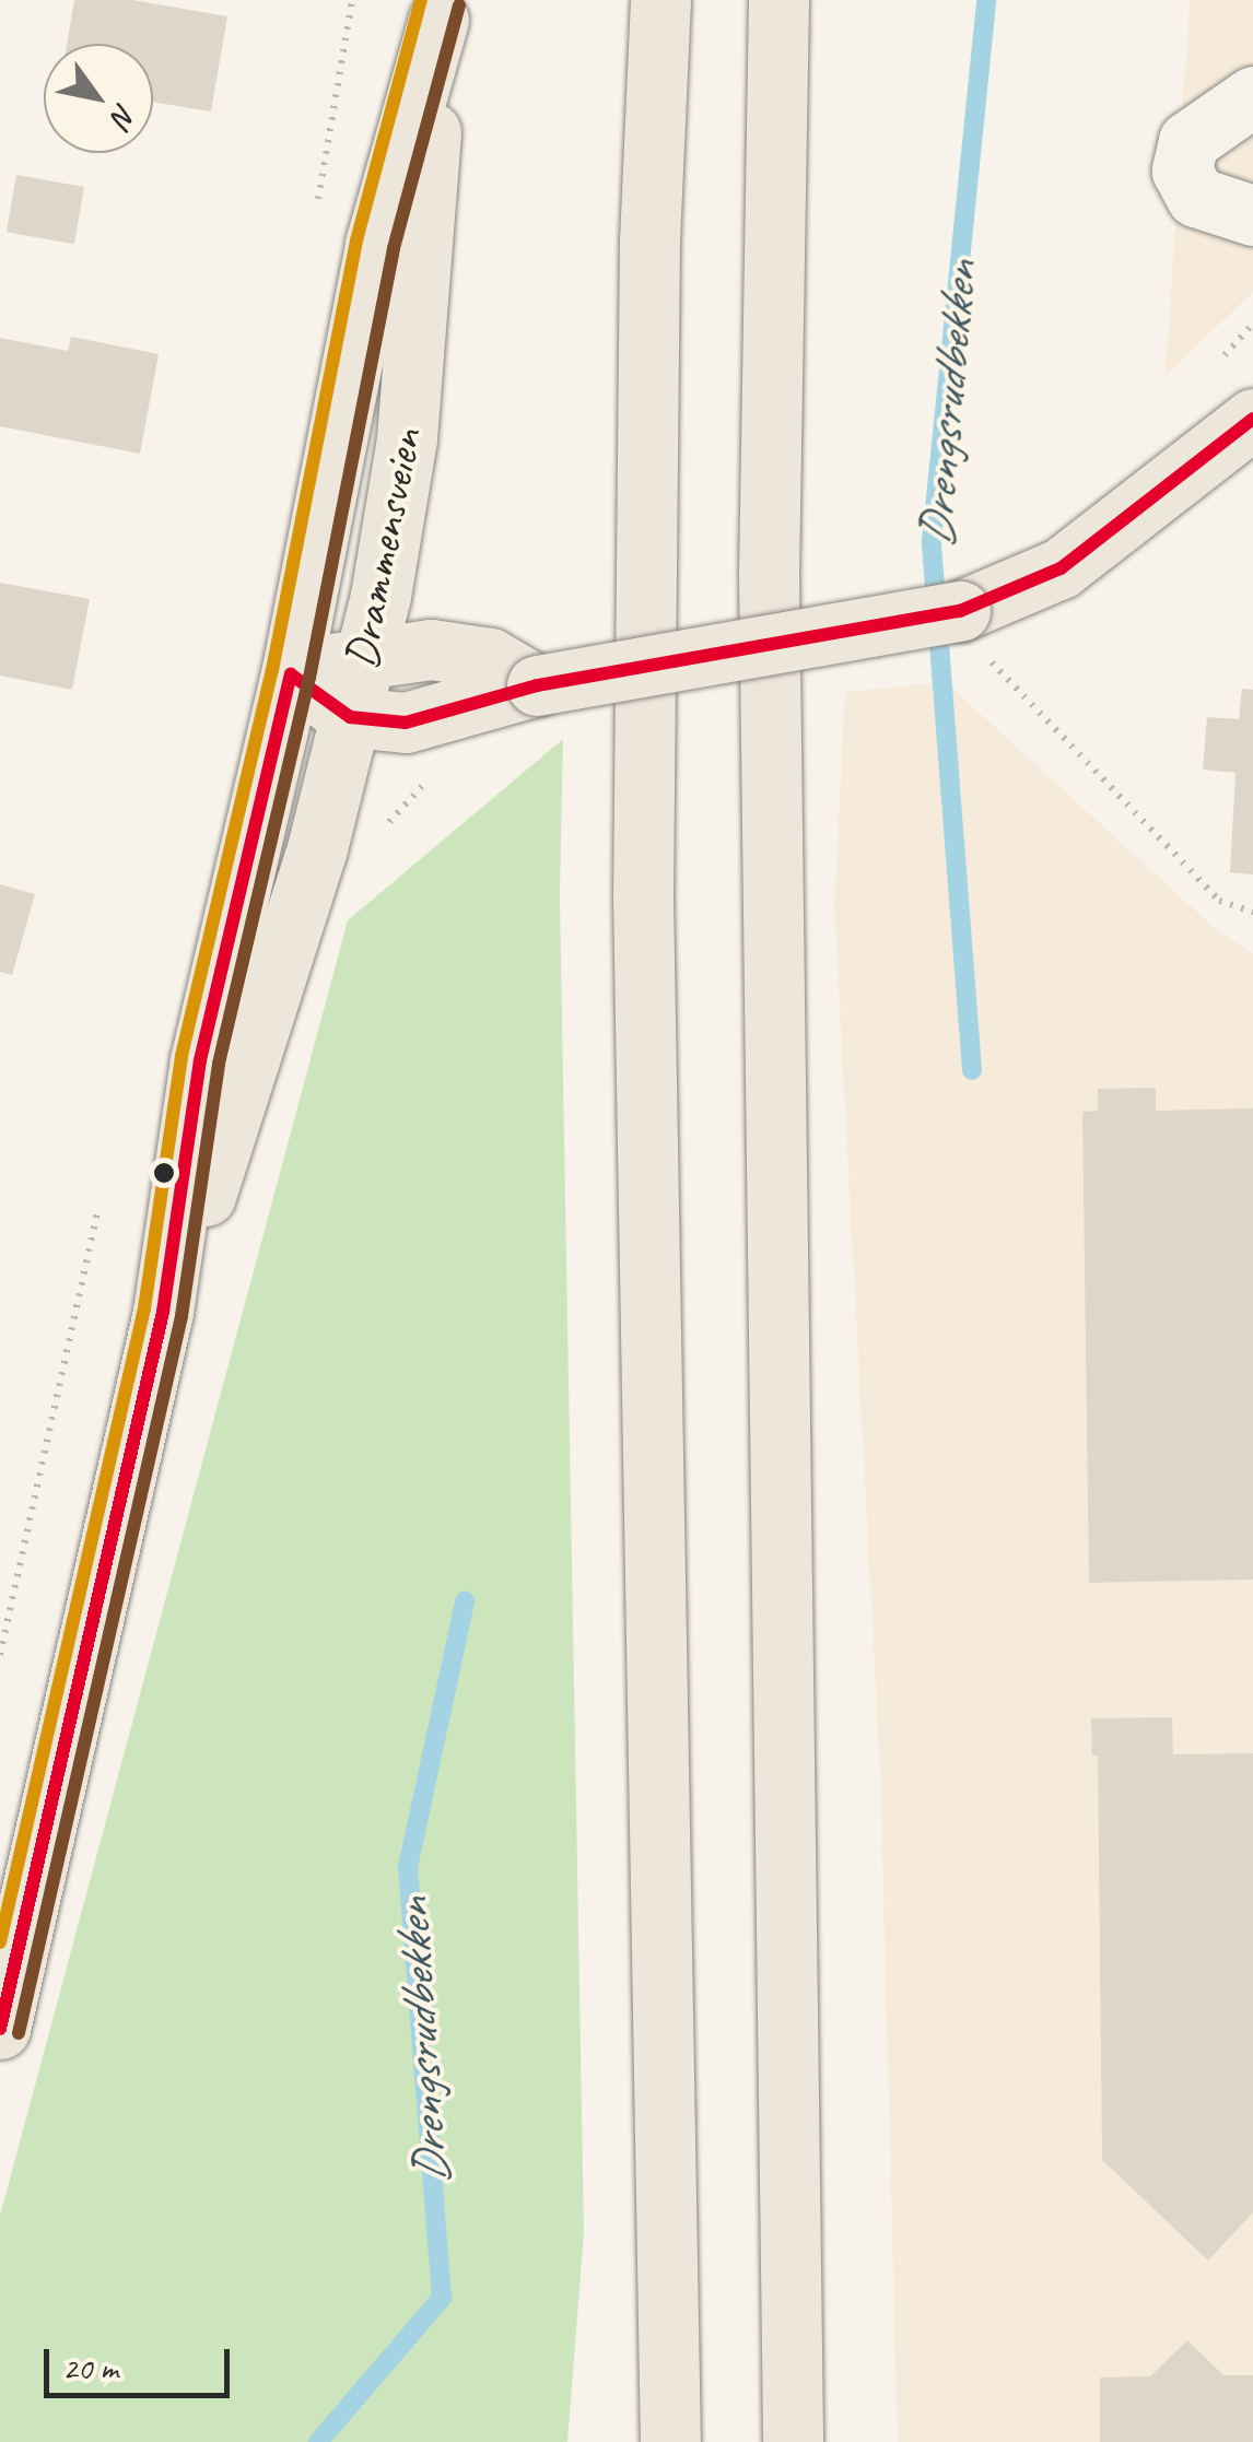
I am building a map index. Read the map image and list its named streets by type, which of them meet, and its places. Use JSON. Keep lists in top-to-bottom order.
{
  "streets": {
    "main road": ["Drammensveien"]
  },
  "water": ["Drengsrudbekken"],
  "scale_bar": "20 m",
  "north": "bottom right"
}
